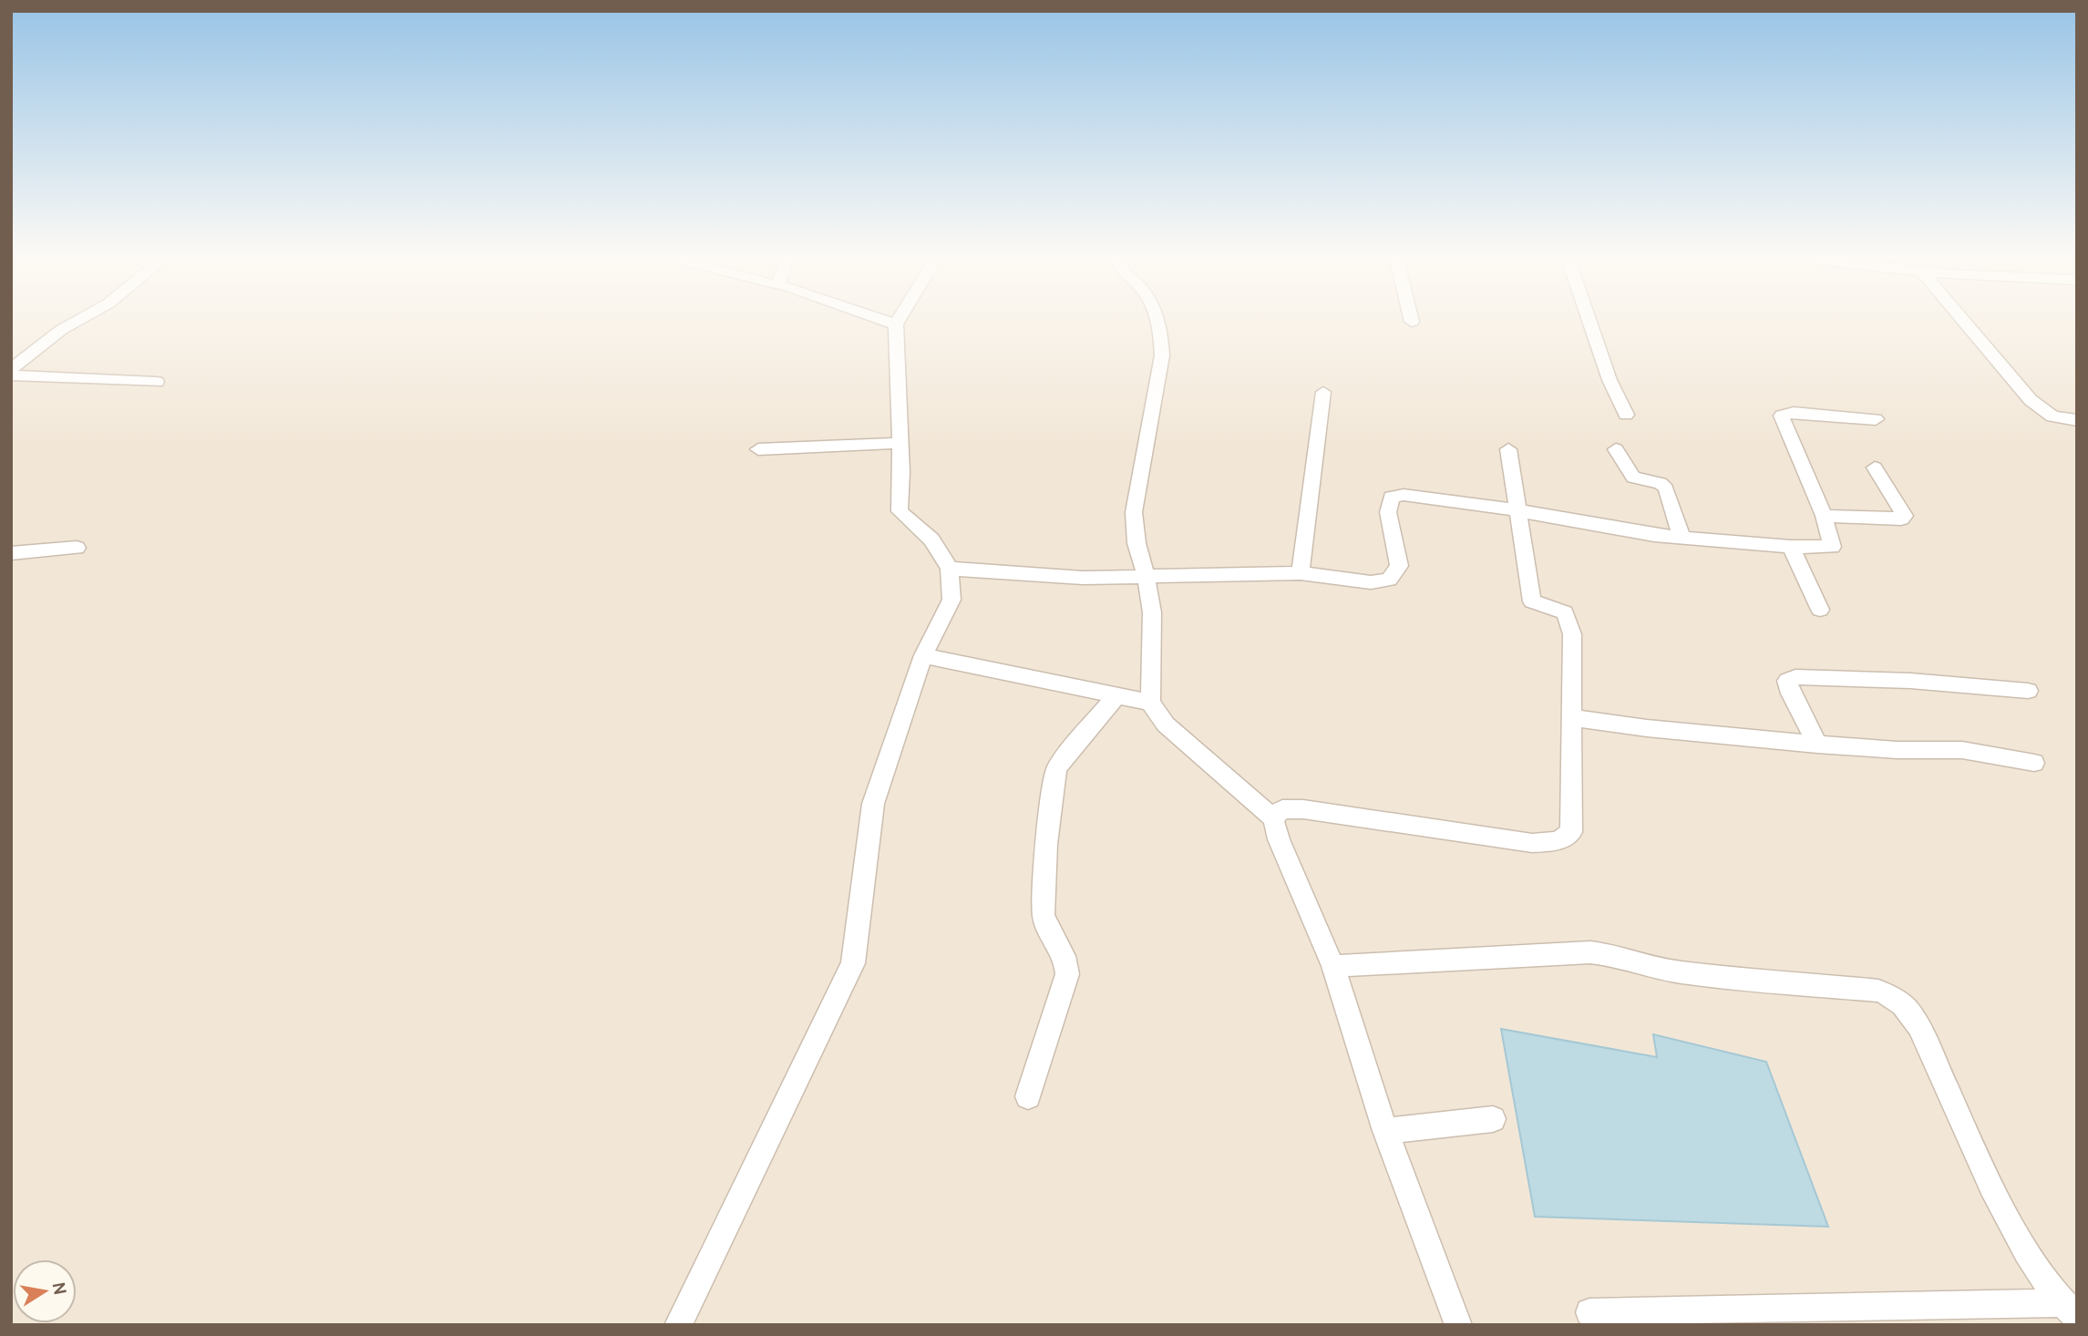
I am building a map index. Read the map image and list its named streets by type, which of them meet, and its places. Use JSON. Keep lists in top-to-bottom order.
{
  "north": "right"
}
